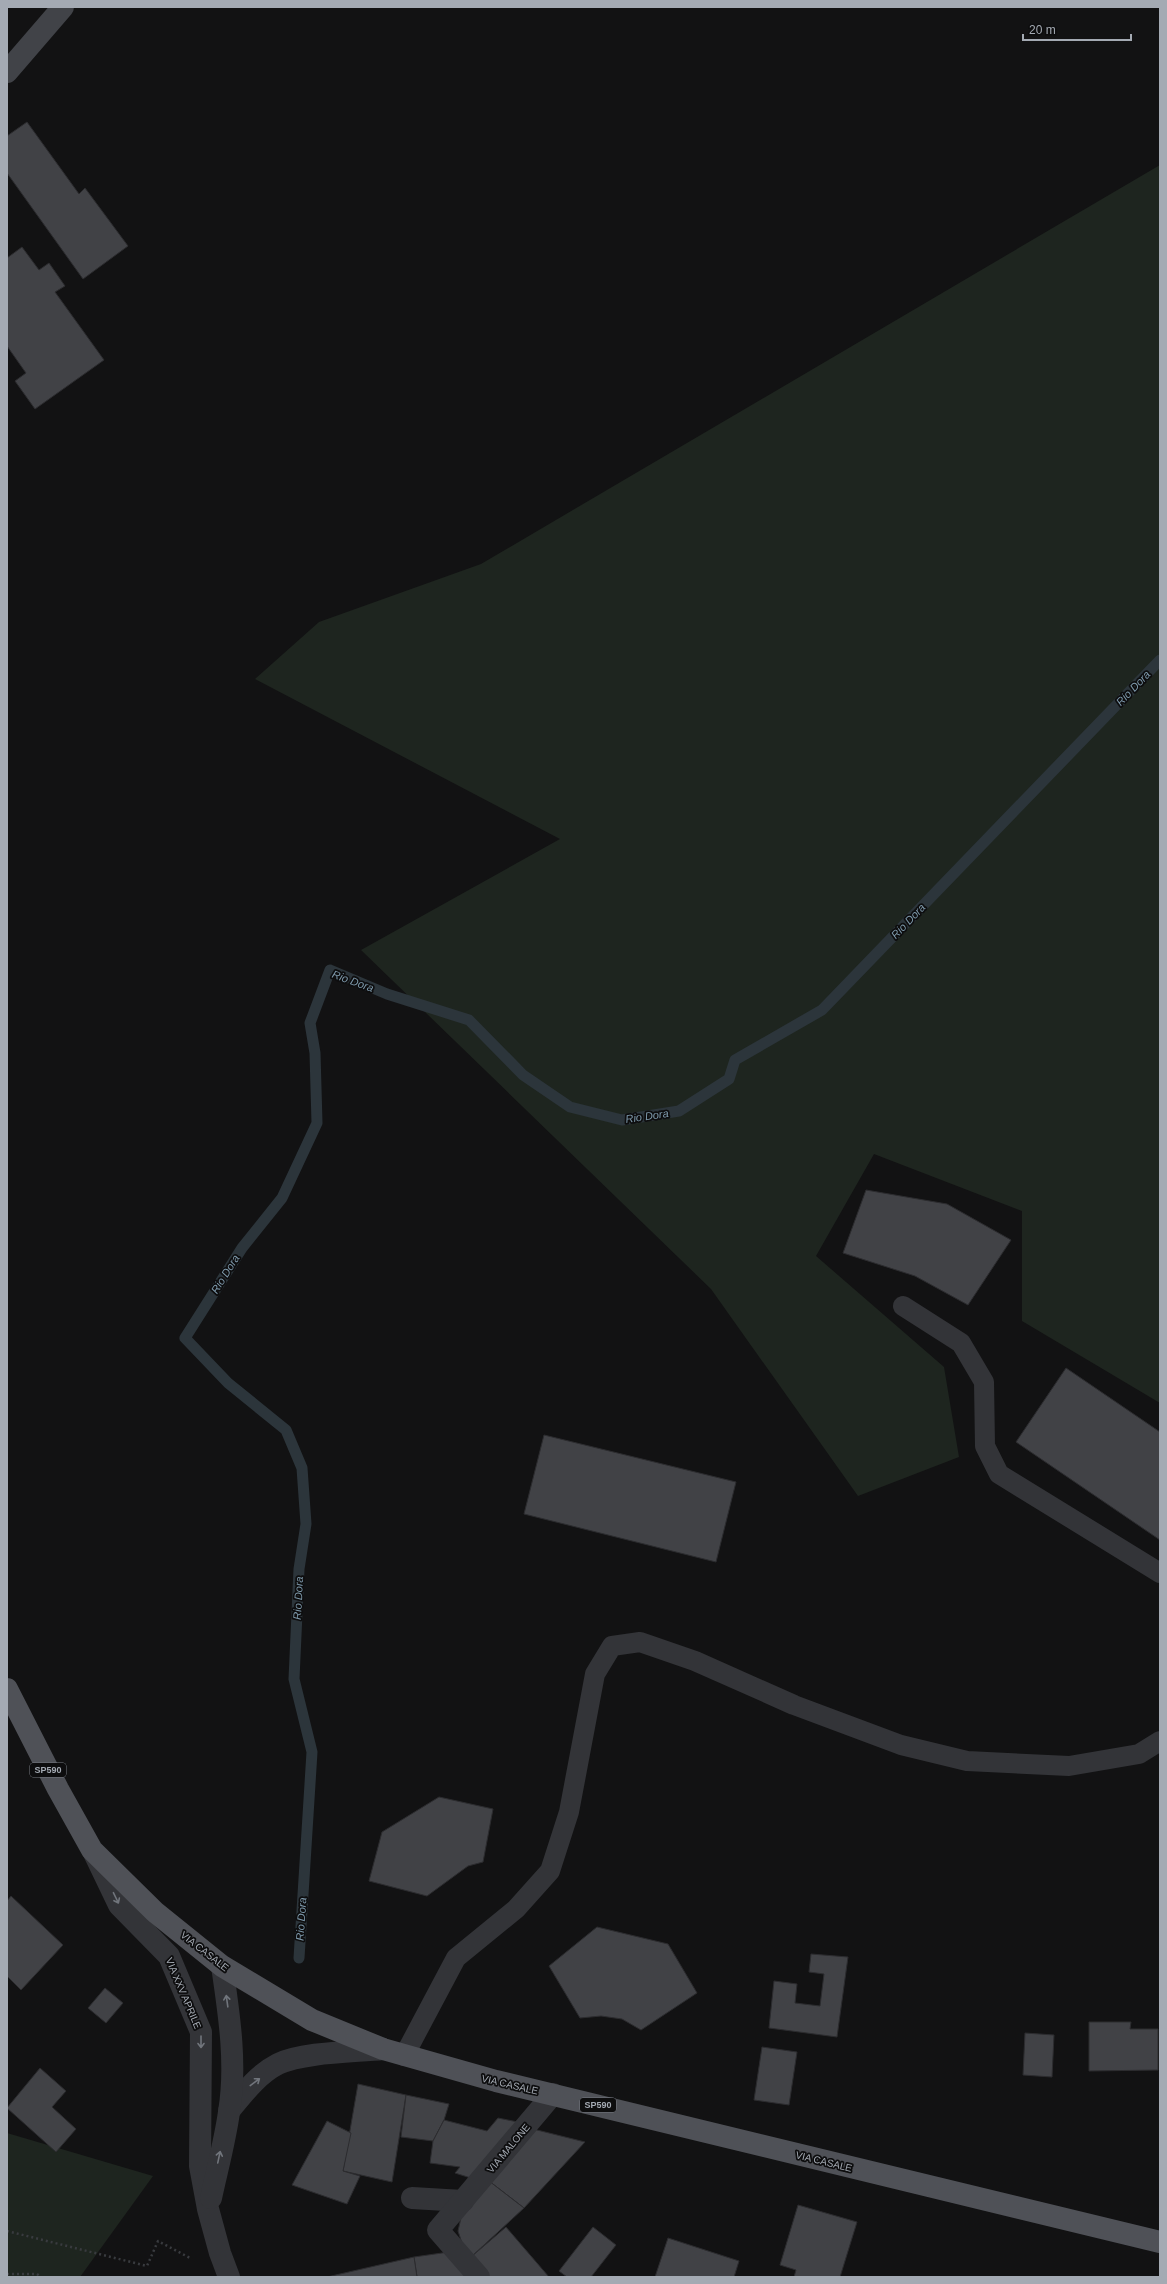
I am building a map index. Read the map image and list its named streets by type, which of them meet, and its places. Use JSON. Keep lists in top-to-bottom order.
{
  "streets": {
    "main road": ["SP590", "VIA CASALE"],
    "street": ["VIA XXV APRILE", "VIA MALONE"]
  },
  "crossings": [
    ["VIA CASALE", "VIA XXV APRILE"],
    ["VIA CASALE", "VIA MALONE"]
  ],
  "water": ["Rio Dora"],
  "scale_bar": "20 m"
}
